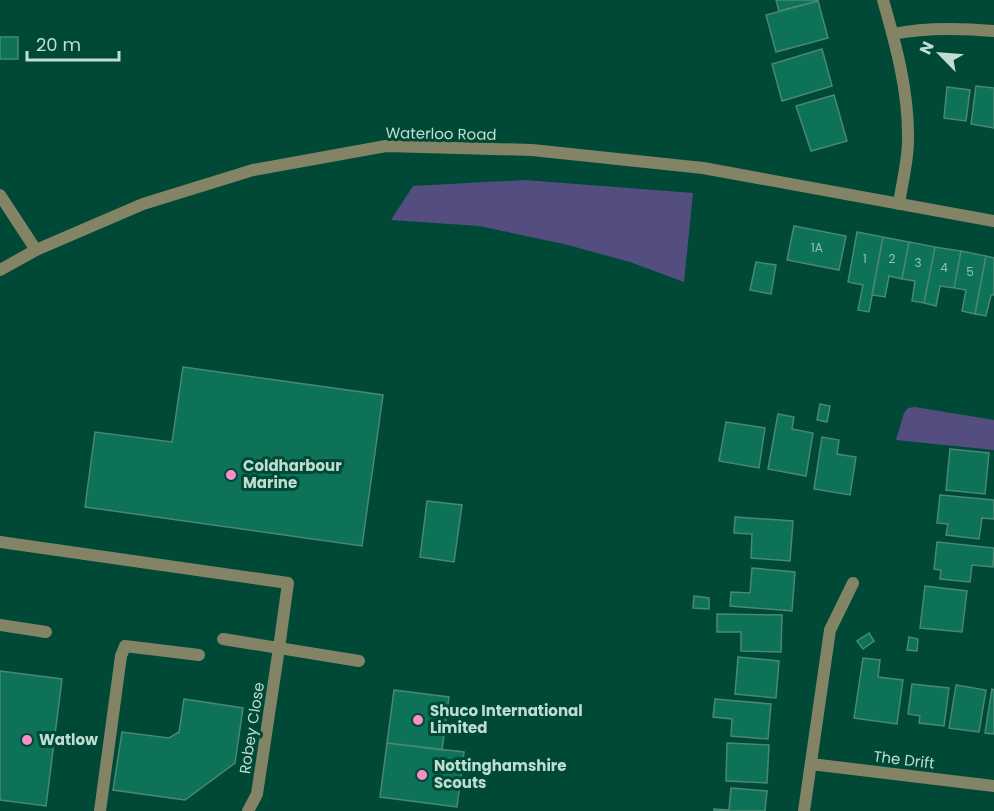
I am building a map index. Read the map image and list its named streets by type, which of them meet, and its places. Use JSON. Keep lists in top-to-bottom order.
{
  "streets": {
    "street": ["Waterloo Road", "Robey Close", "The Drift"]
  },
  "places": [
    "Coldharbour Marine",
    "Shuco International Limited",
    "Watlow",
    "Nottinghamshire Scouts"
  ],
  "house_numbers": [
    "1A",
    "1",
    "2",
    "3",
    "4",
    "5"
  ],
  "scale_bar": "20 m",
  "north": "top left"
}
